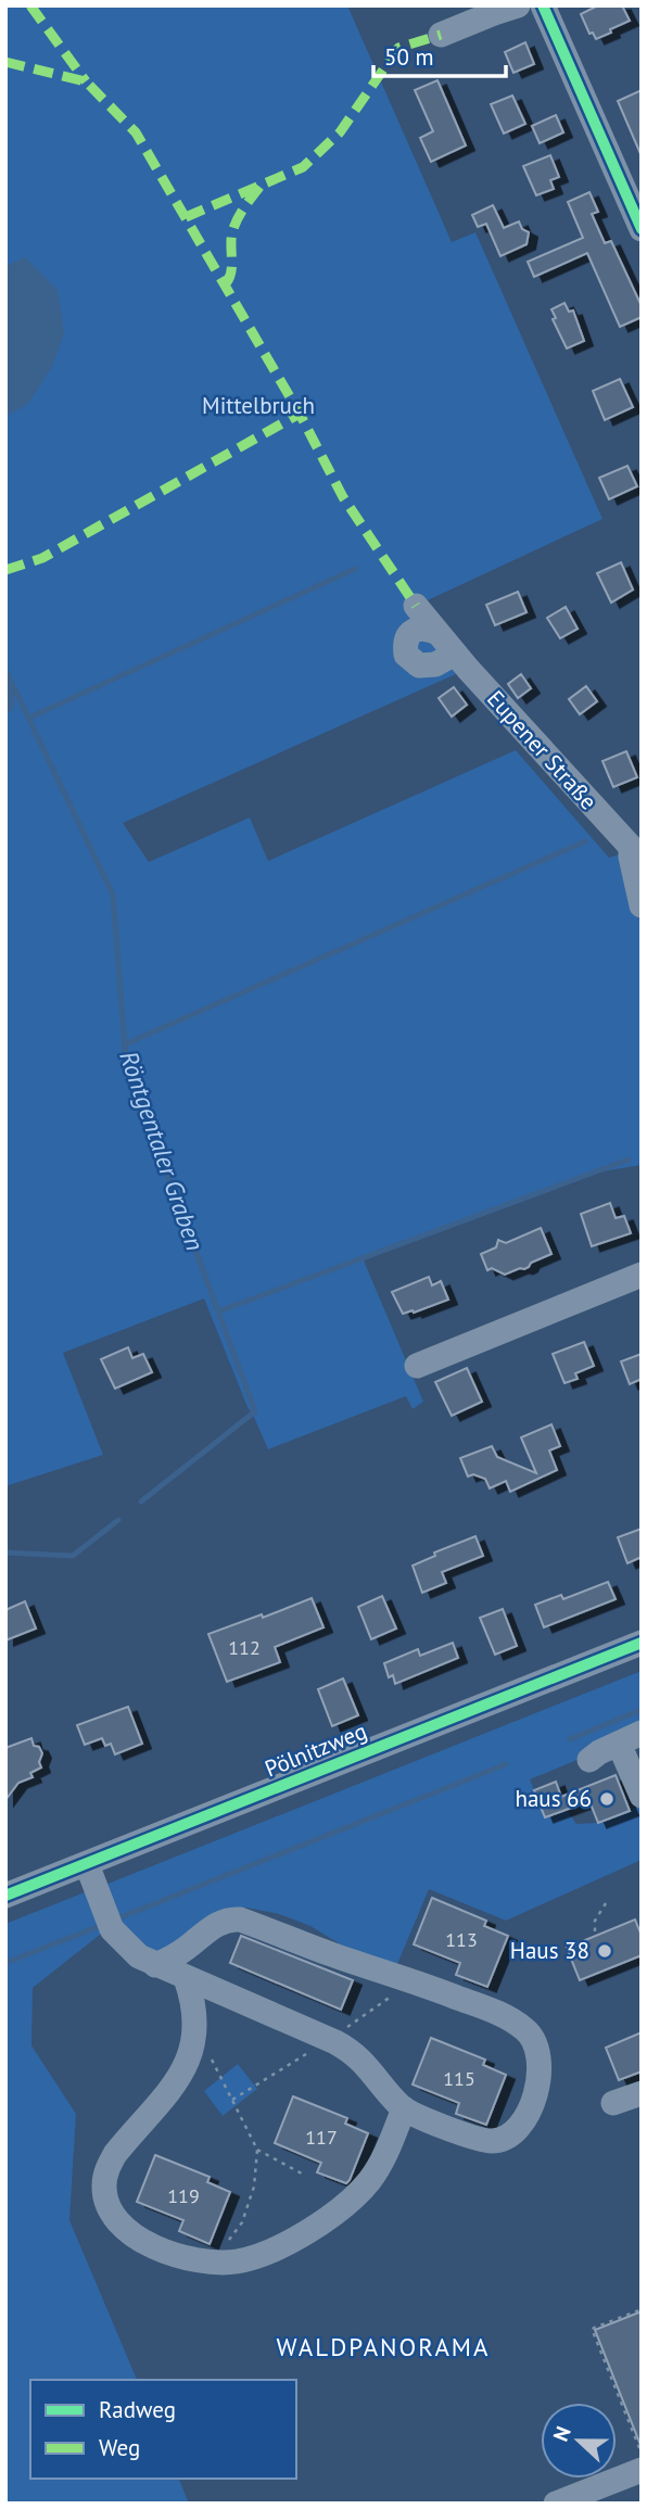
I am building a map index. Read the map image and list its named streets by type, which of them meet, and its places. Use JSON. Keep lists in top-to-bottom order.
{
  "streets": {
    "street": ["Eupener Straße", "Pölnitzweg"]
  },
  "districts": ["WALDPANORAMA"],
  "water": ["Röntgentaler Graben"],
  "parks": ["Mittelbruch"],
  "places": ["haus 66", "Haus 38"],
  "house_numbers": [
    "112",
    "113",
    "115",
    "117",
    "119"
  ],
  "legend": ["Radweg", "Weg"],
  "scale_bar": "50 m",
  "north": "left"
}
